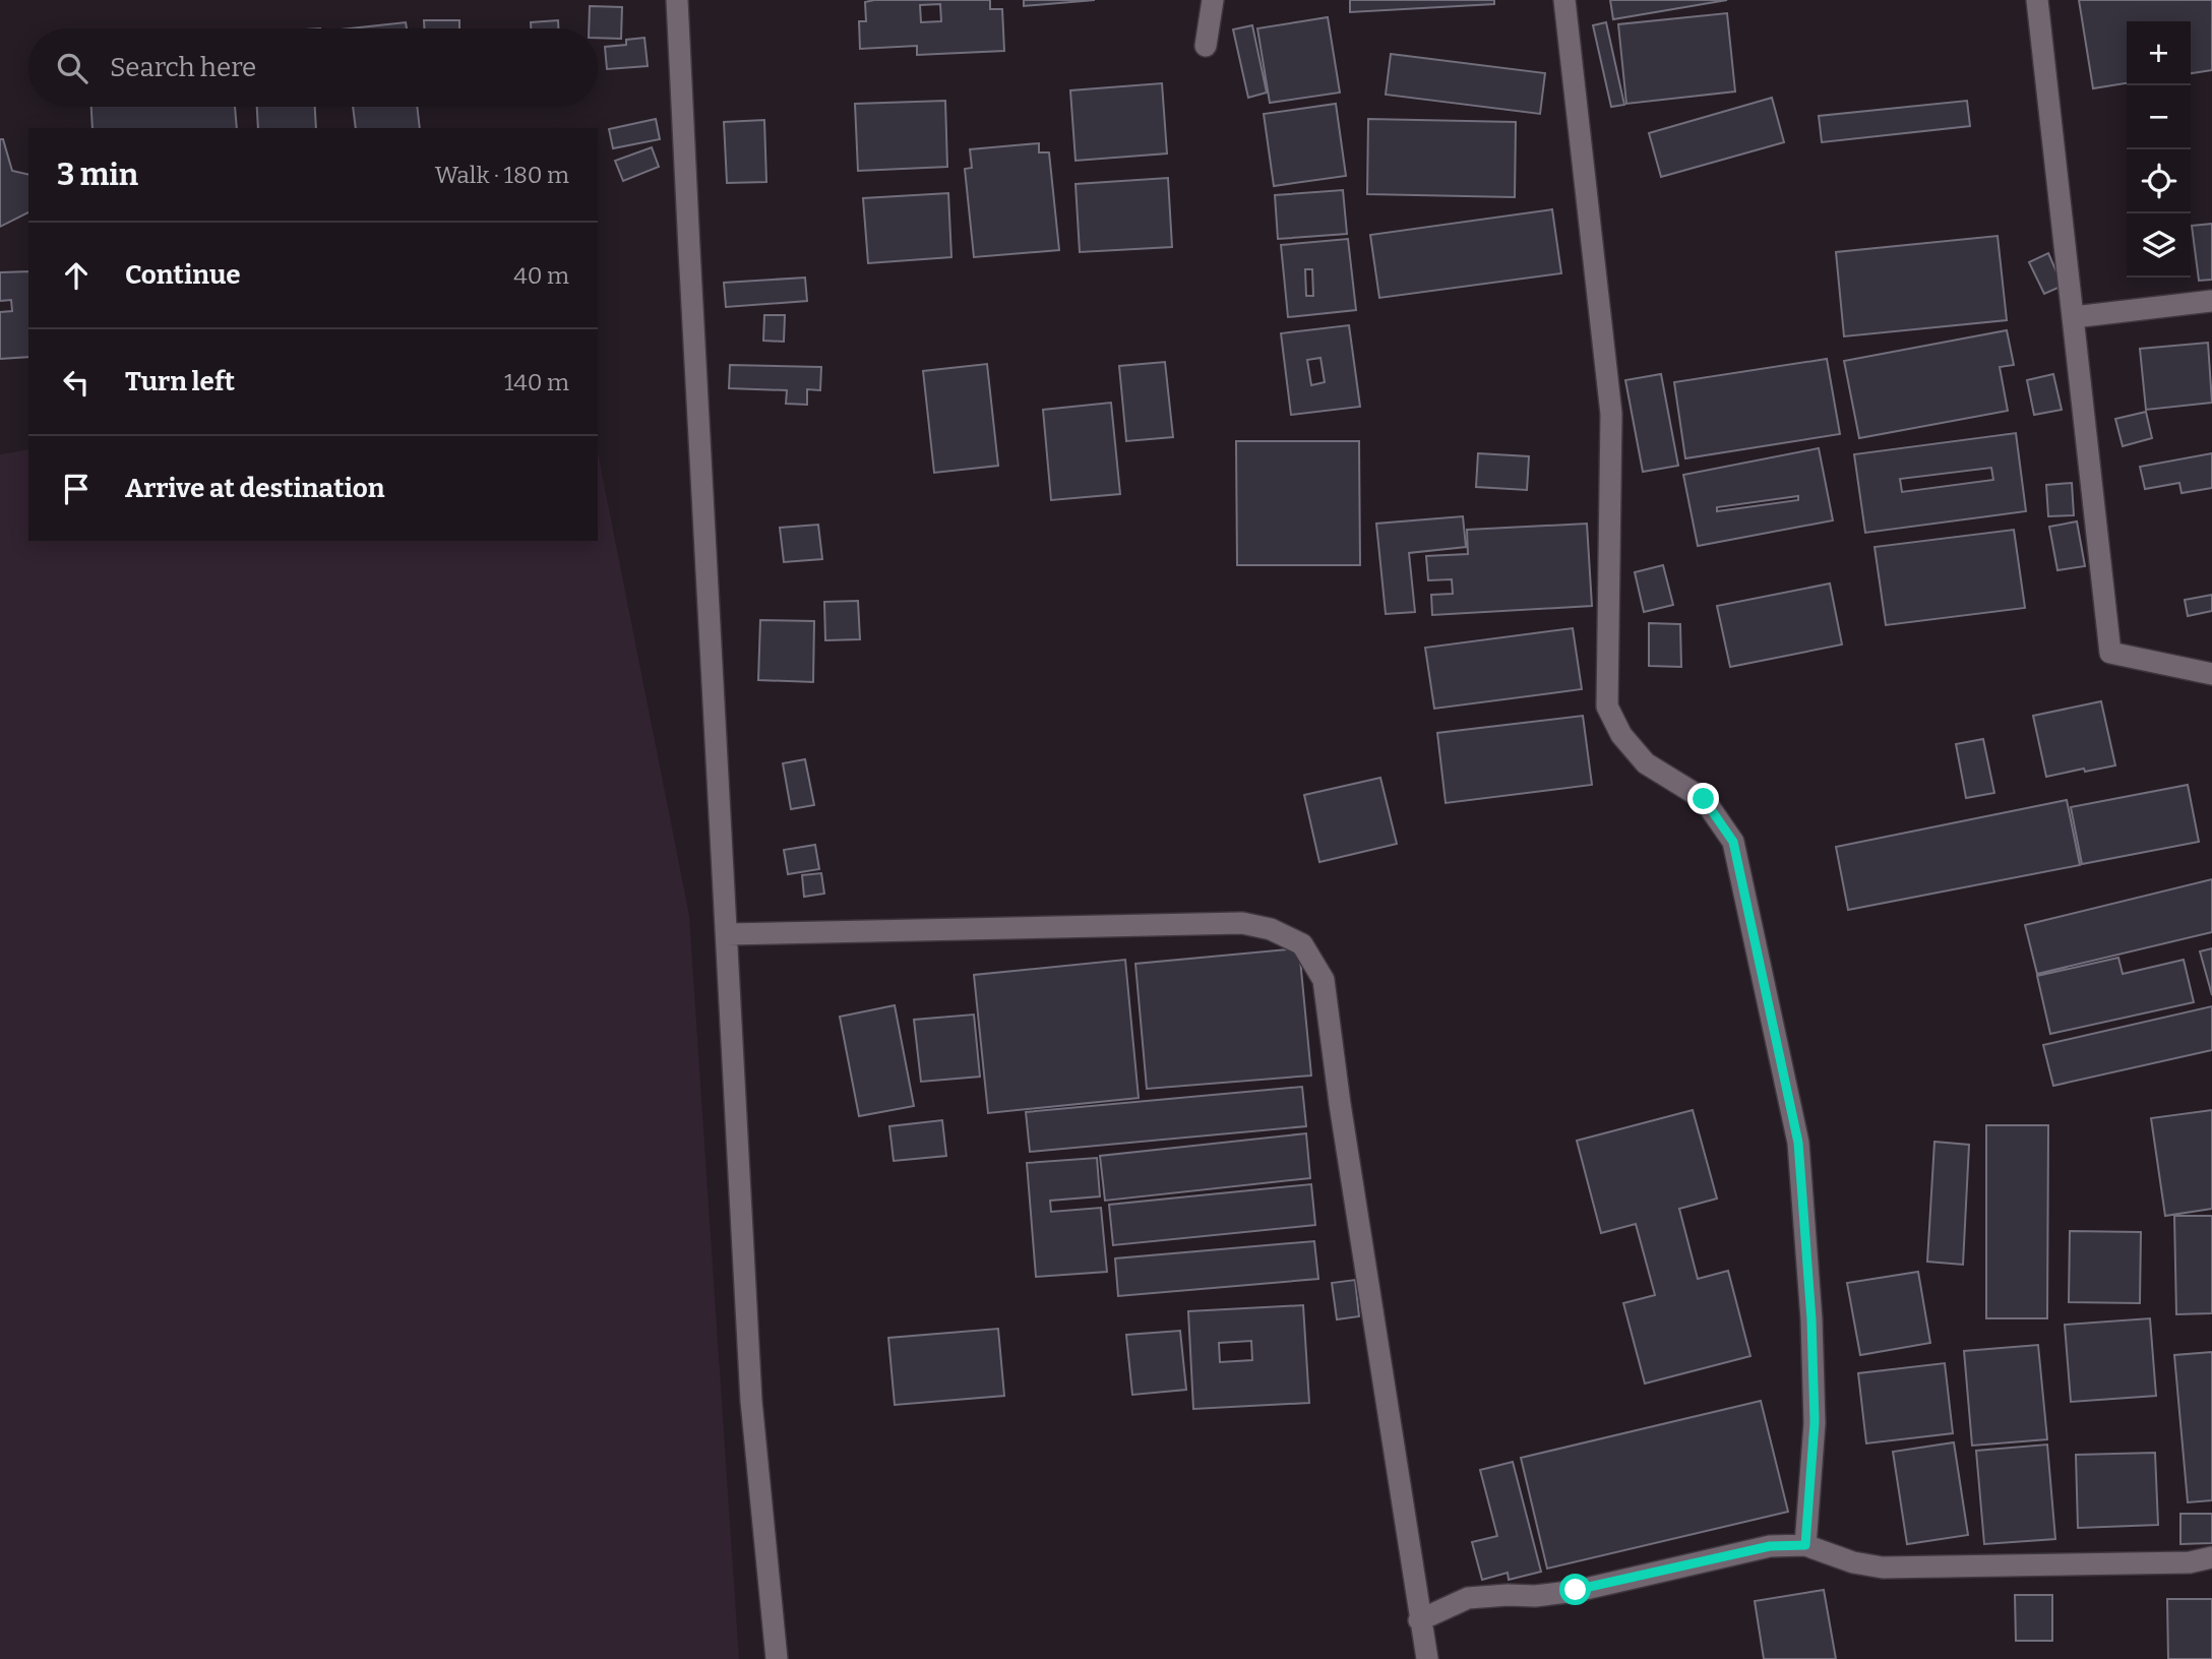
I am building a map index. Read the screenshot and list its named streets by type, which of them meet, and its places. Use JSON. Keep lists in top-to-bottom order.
{
  "page": {
    "map_buttons": ["+", "−"],
    "search": "Search here",
    "heading": ["3 min", "Walk · 180 m"],
    "list": [
      ["Continue", "40 m"],
      ["Turn left", "140 m"],
      "Arrive at destination"
    ]
  }
}
